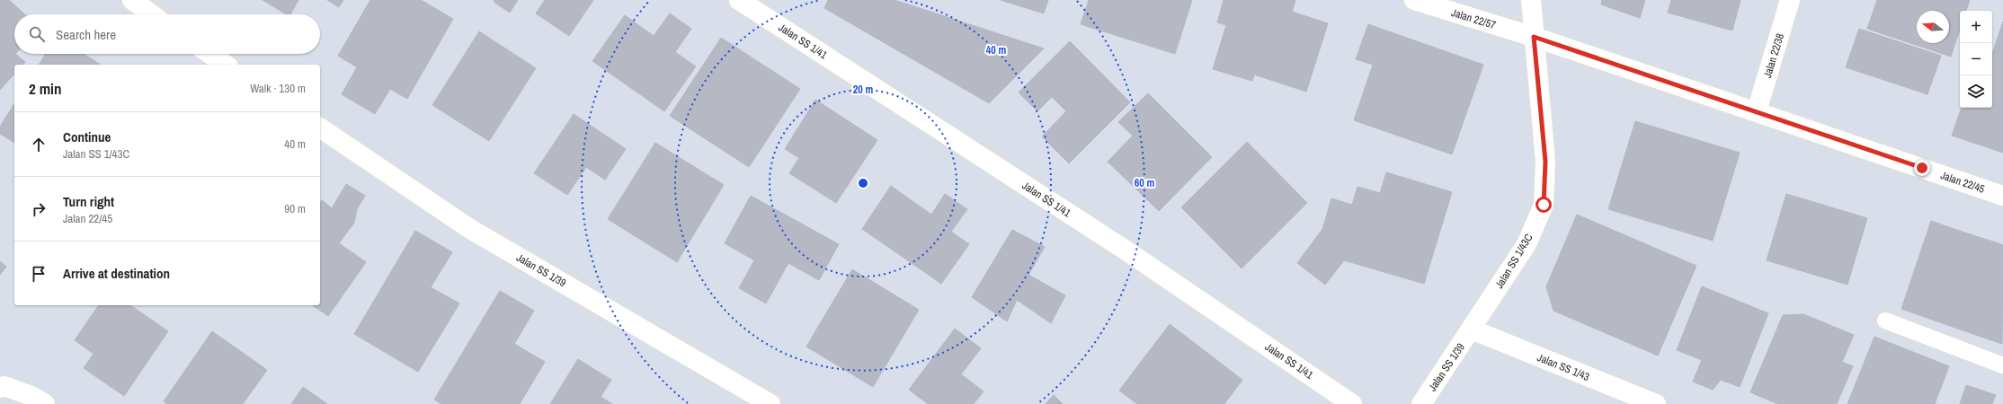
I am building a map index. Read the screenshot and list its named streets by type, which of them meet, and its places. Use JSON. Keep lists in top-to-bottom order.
{
  "streets": {
    "street": [
      "Jalan 22/57",
      "Jalan SS 1/41",
      "Jalan 22/38",
      "Jalan 22/45",
      "Jalan SS 1/43C",
      "Jalan SS 1/39",
      "Jalan SS 1/43"
    ]
  },
  "crossings": [
    ["Jalan 22/57", "Jalan 22/45"],
    ["Jalan 22/57", "Jalan SS 1/43C"],
    ["Jalan 22/38", "Jalan 22/45"],
    ["Jalan 22/45", "Jalan SS 1/43C"],
    ["Jalan SS 1/43C", "Jalan SS 1/39"],
    ["Jalan SS 1/43C", "Jalan SS 1/43"],
    ["Jalan SS 1/39", "Jalan SS 1/43"]
  ],
  "north": "left",
  "page": {
    "map_buttons": ["+", "−"],
    "search": "Search here",
    "heading": ["2 min", "Walk · 130 m"],
    "list": [
      ["Continue", "Jalan SS 1/43C", "40 m"],
      ["Turn right", "Jalan 22/45", "90 m"],
      "Arrive at destination"
    ]
  },
  "rings": ["40 m", "20 m", "60 m"]
}
